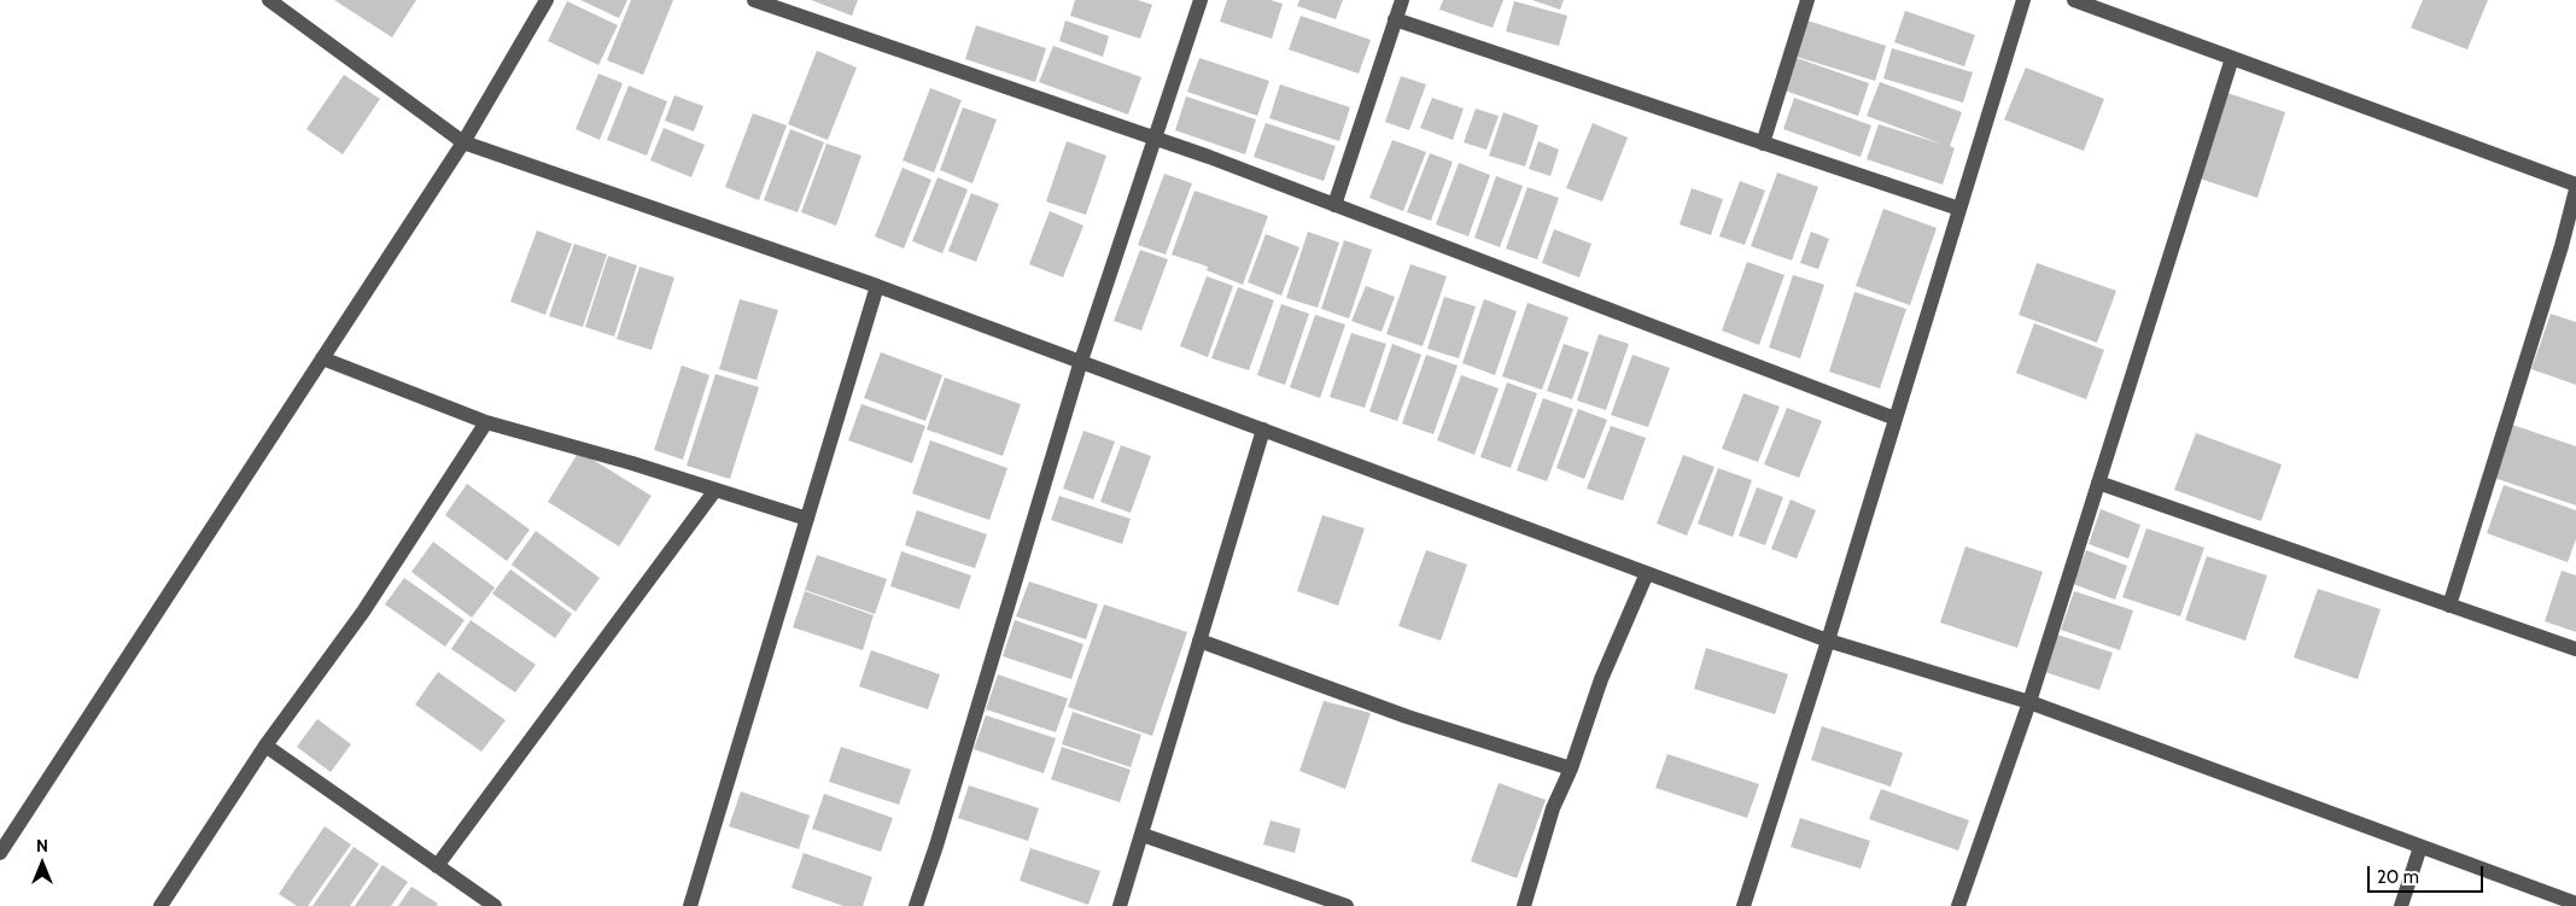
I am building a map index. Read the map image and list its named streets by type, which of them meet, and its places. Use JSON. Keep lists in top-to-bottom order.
{
  "scale_bar": "20 m",
  "north": "top"
}
